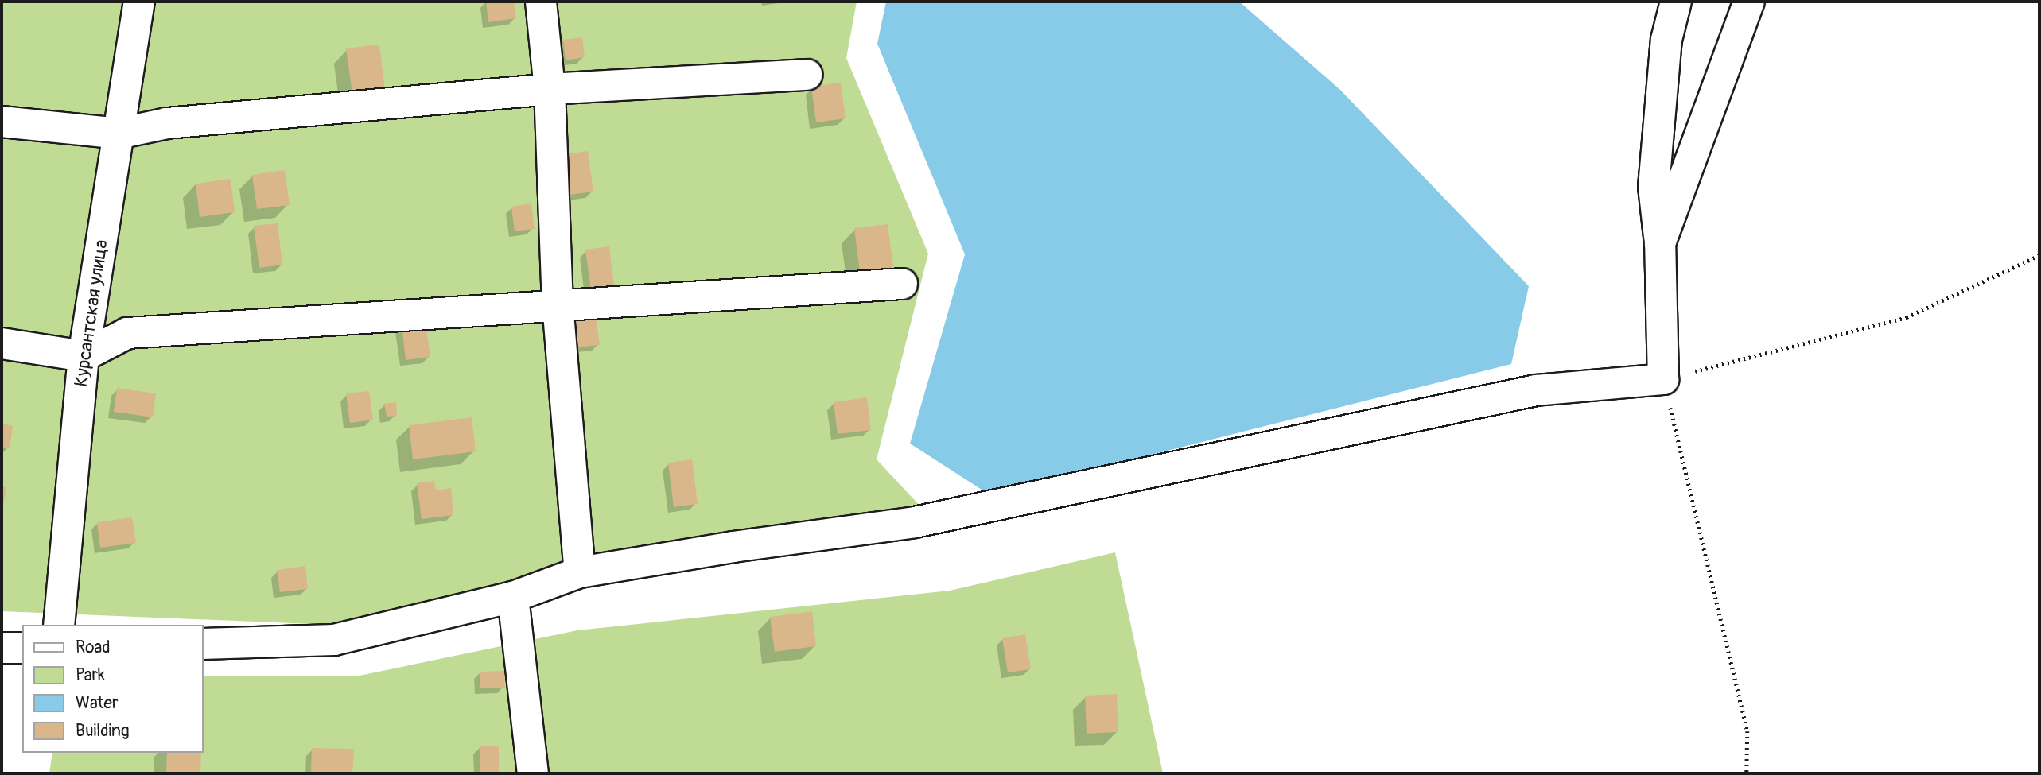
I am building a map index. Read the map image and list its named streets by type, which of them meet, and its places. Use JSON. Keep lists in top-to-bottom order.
{
  "streets": {
    "street": ["Курсантская улица"]
  },
  "legend": [
    "Road",
    "Park",
    "Water",
    "Building"
  ]
}
